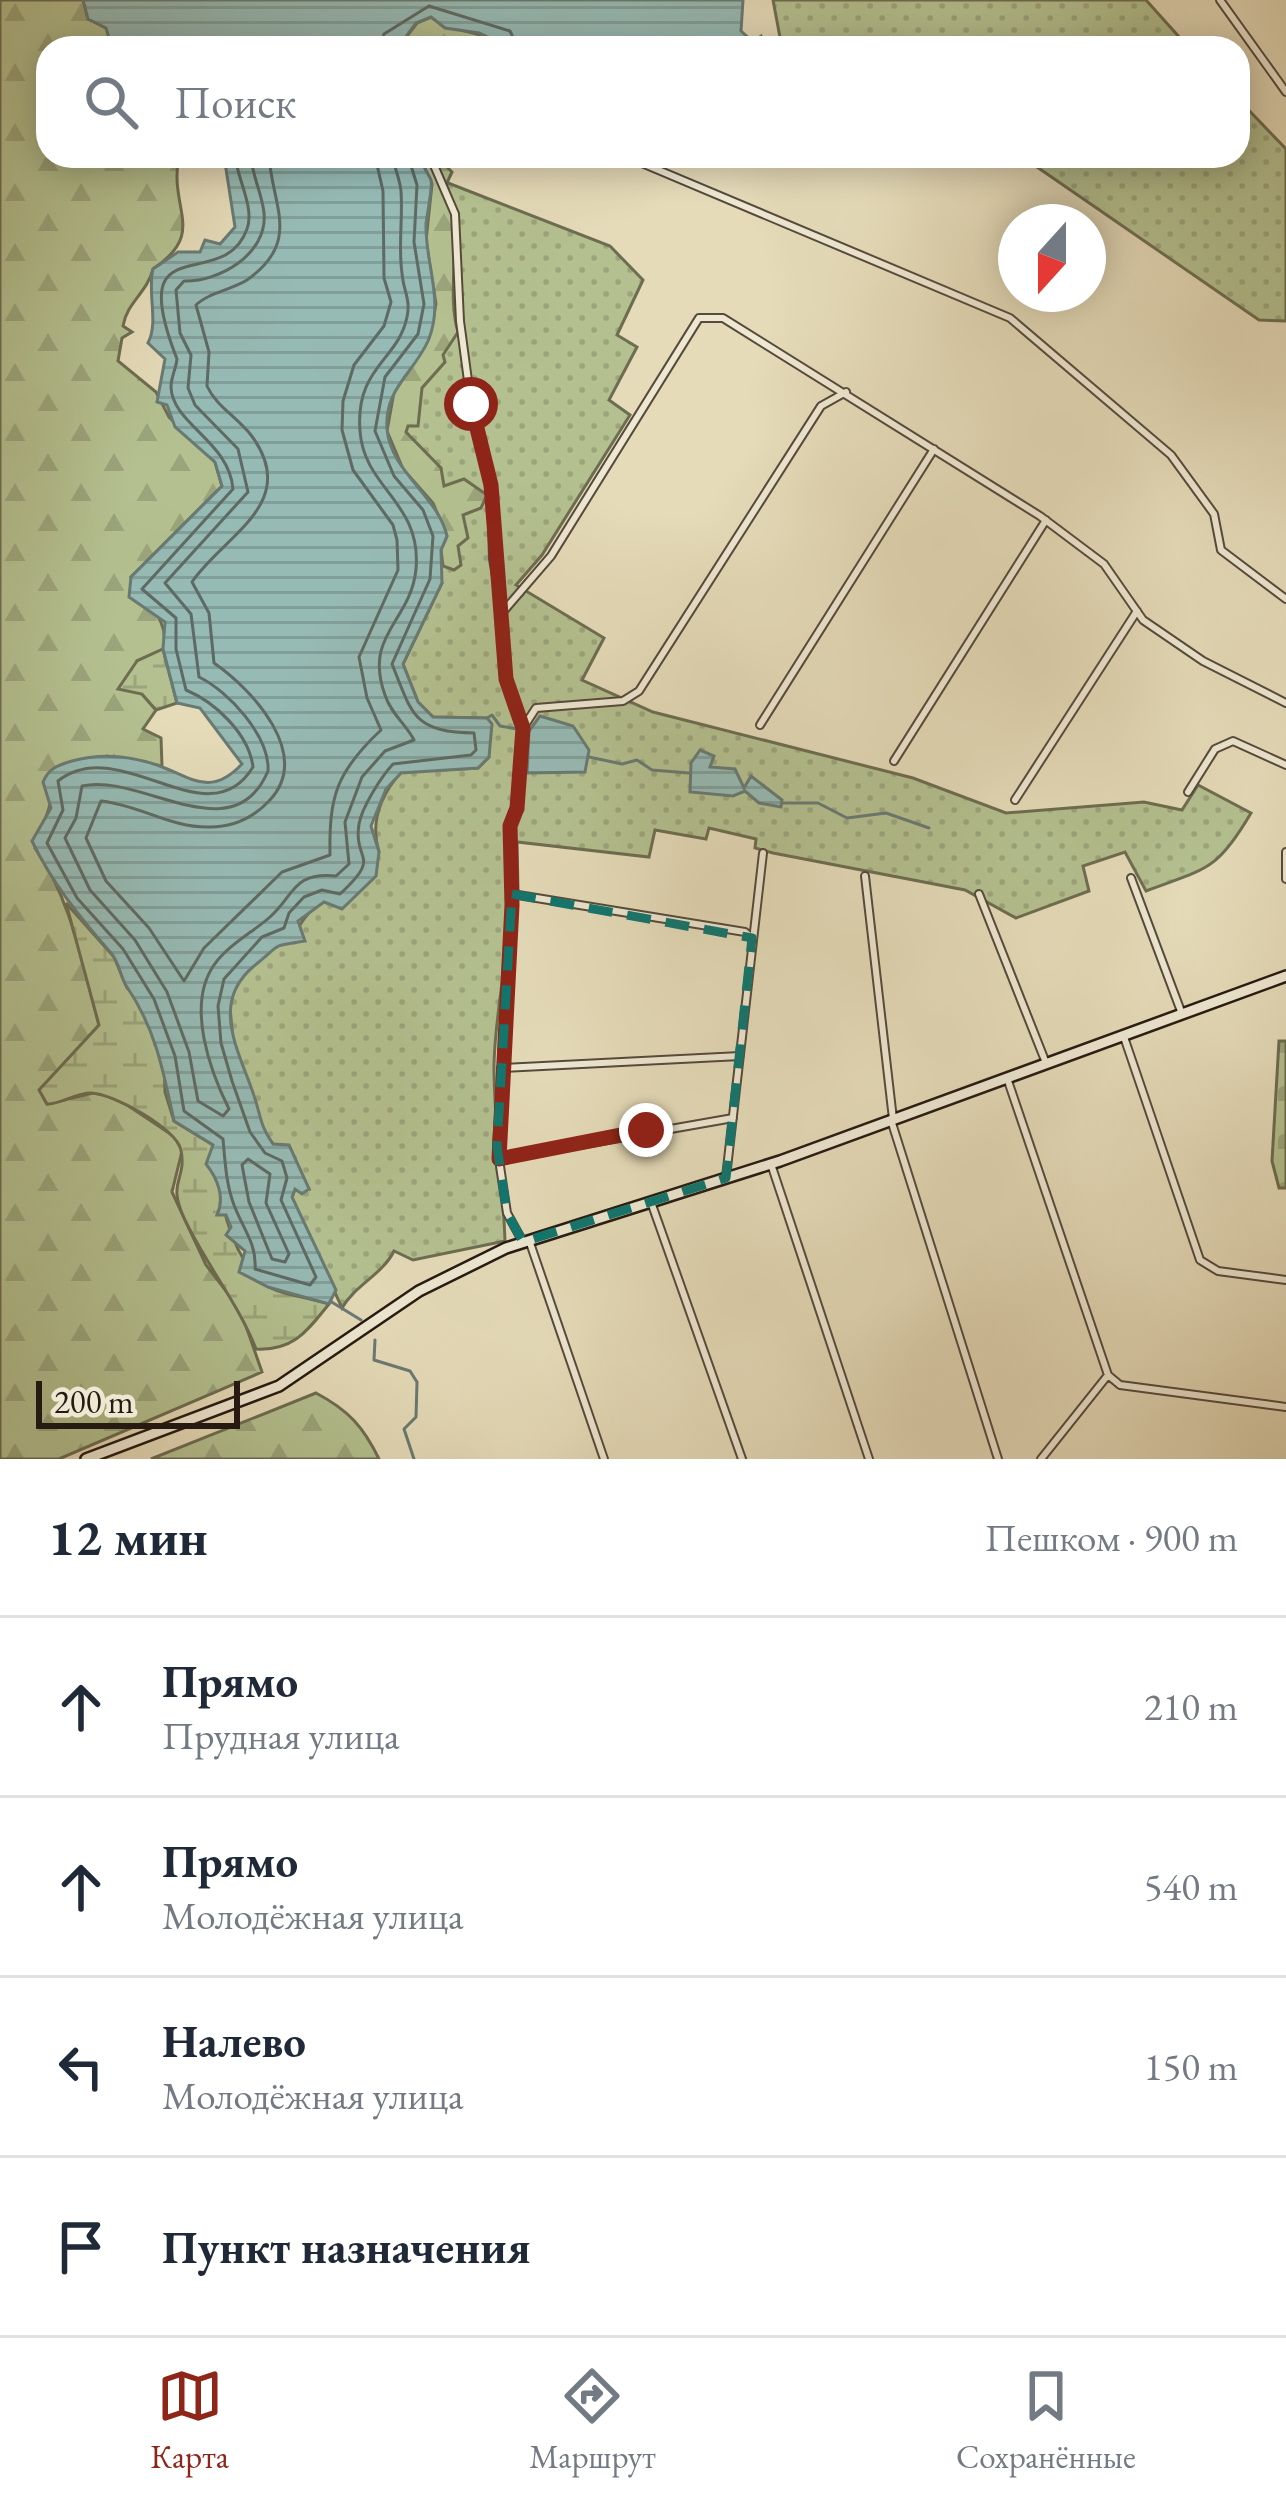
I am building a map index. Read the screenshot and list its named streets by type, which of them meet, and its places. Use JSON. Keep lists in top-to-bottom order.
{
  "scale_bar": "200 m",
  "north": "bottom",
  "page": {
    "search": "Поиск",
    "scale": "200 m",
    "heading": ["12 мин", "Пешком · 900 m"],
    "list": [
      ["Прямо", "Прудная улица", "210 m"],
      ["Прямо", "Молодёжная улица", "540 m"],
      ["Налево", "Молодёжная улица", "150 m"],
      "Пункт назначения"
    ],
    "nav": ["Карта", "Маршрут", "Сохранённые"]
  }
}
